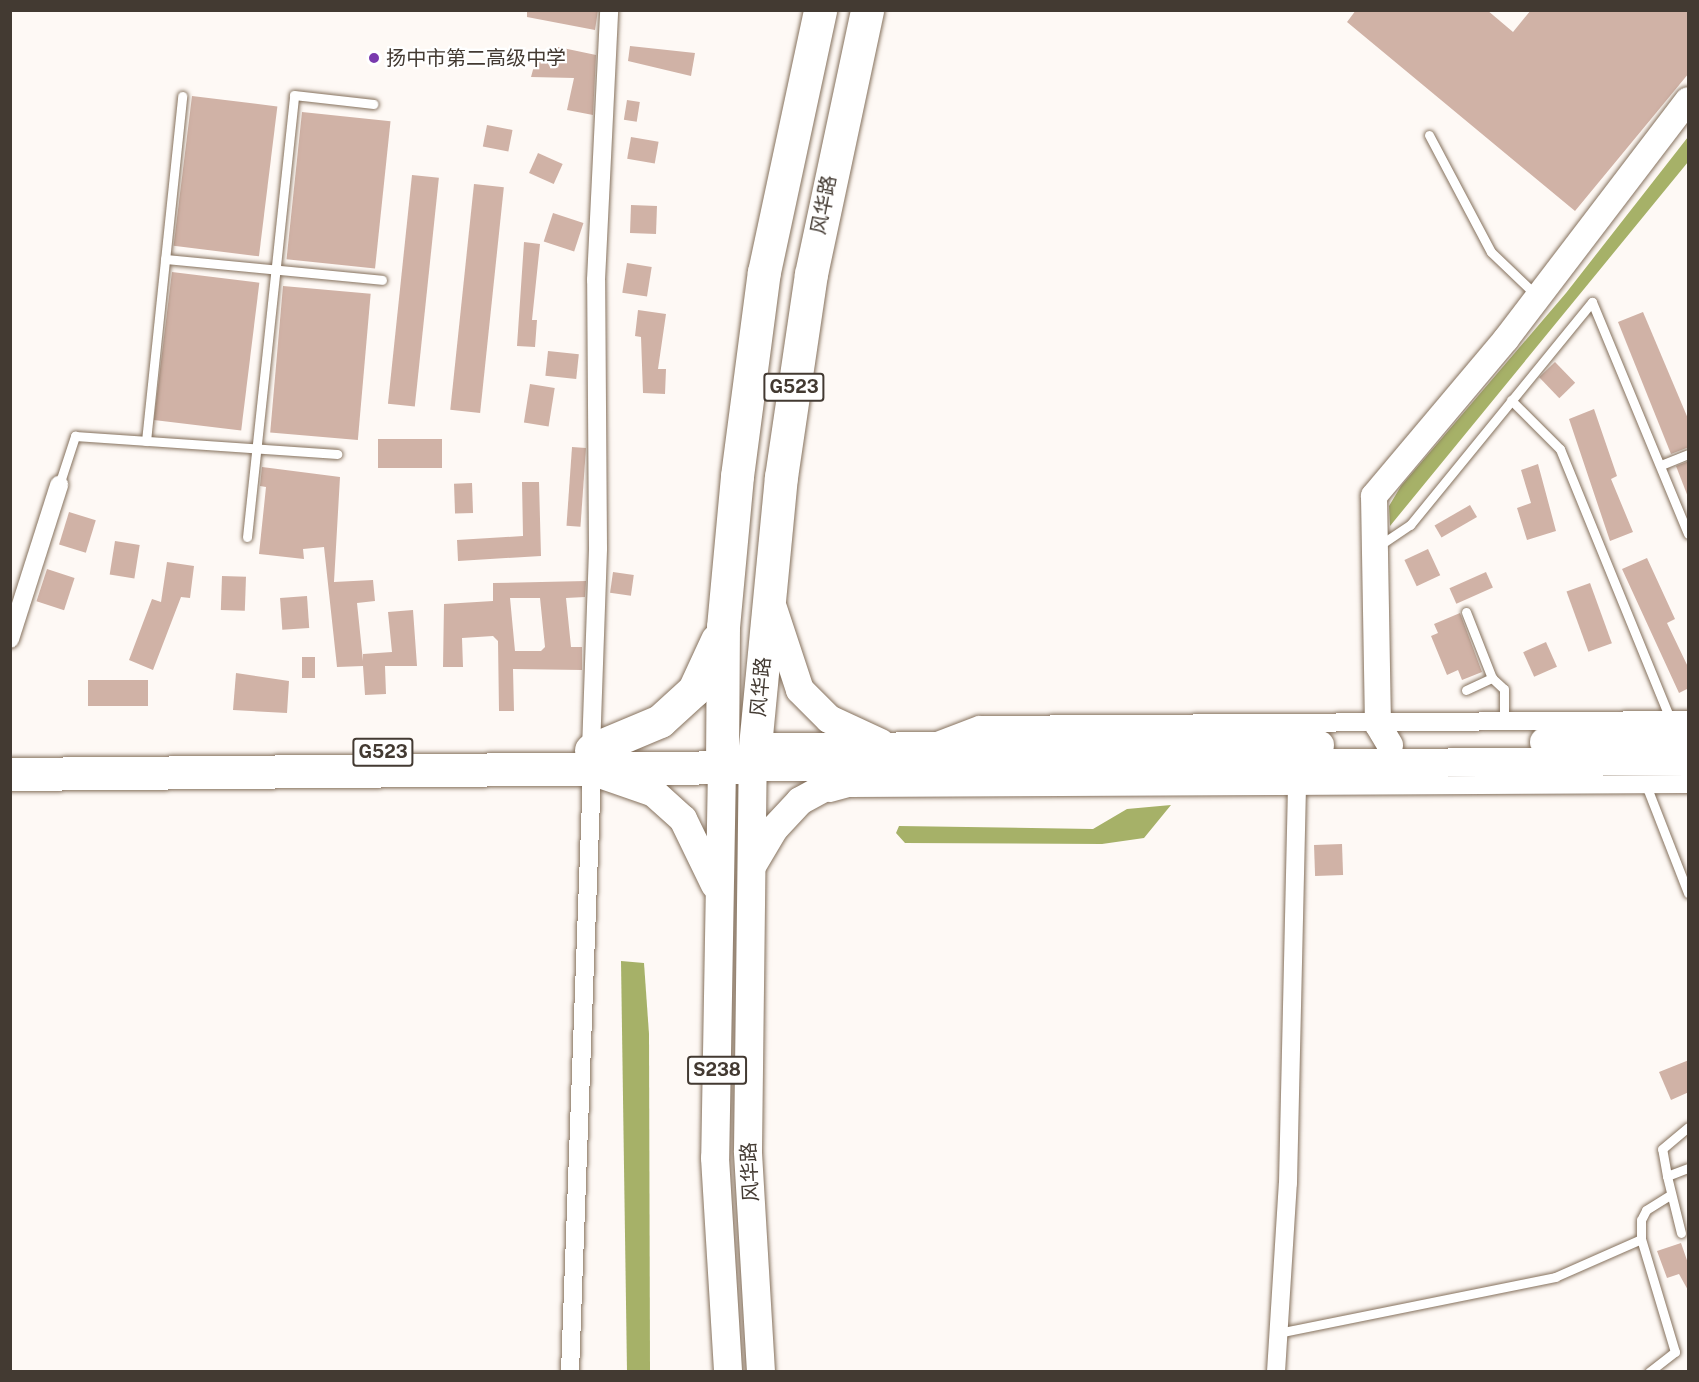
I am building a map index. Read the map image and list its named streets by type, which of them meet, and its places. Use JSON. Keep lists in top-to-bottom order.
{
  "streets": {
    "highway": ["风华路", "G523"],
    "main road": ["S238"]
  },
  "crossings": [
    ["风华路", "G523"]
  ],
  "places": ["扬中市第二高级中学"]
}
